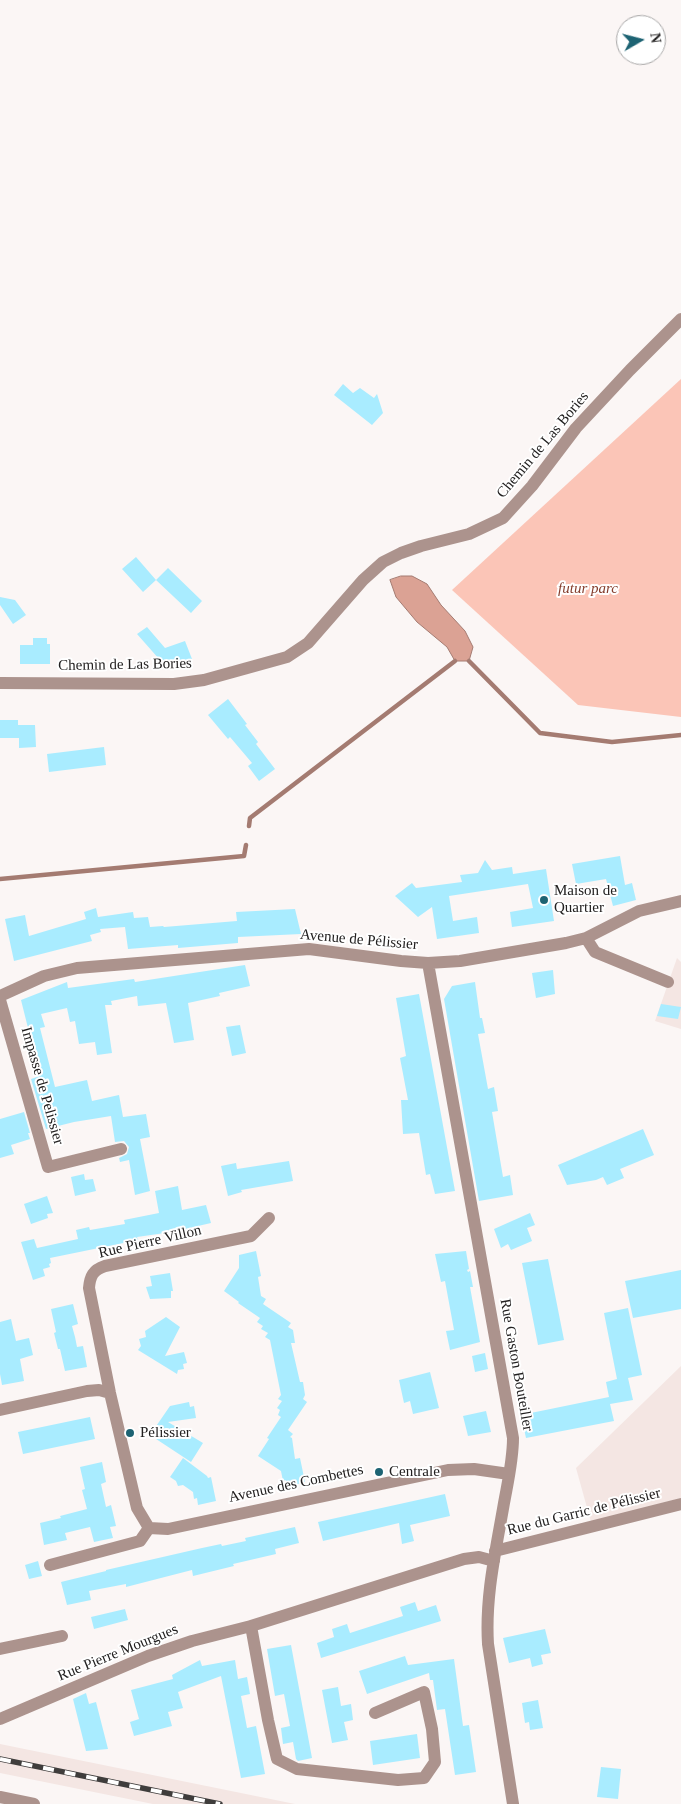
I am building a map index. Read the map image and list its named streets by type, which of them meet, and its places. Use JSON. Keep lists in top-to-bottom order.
{
  "streets": {
    "street": [
      "Chemin de Las Bories",
      "Avenue de Pélissier",
      "Impasse de Pelissier",
      "Rue Pierre Villon",
      "Rue Gaston Bouteiller",
      "Avenue des Combettes",
      "Rue du Garric de Pélissier",
      "Rue Pierre Mourgues"
    ]
  },
  "crossings": [
    ["Avenue de Pélissier", "Impasse de Pelissier"],
    ["Avenue de Pélissier", "Rue Gaston Bouteiller"],
    ["Rue Gaston Bouteiller", "Avenue des Combettes"],
    ["Rue Gaston Bouteiller", "Rue du Garric de Pélissier"],
    ["Rue Gaston Bouteiller", "Rue Pierre Mourgues"],
    ["Rue du Garric de Pélissier", "Rue Pierre Mourgues"]
  ],
  "parks": ["futur parc"],
  "places": ["Maison de Quartier", "Pélissier", "Centrale"],
  "north": "right"
}
